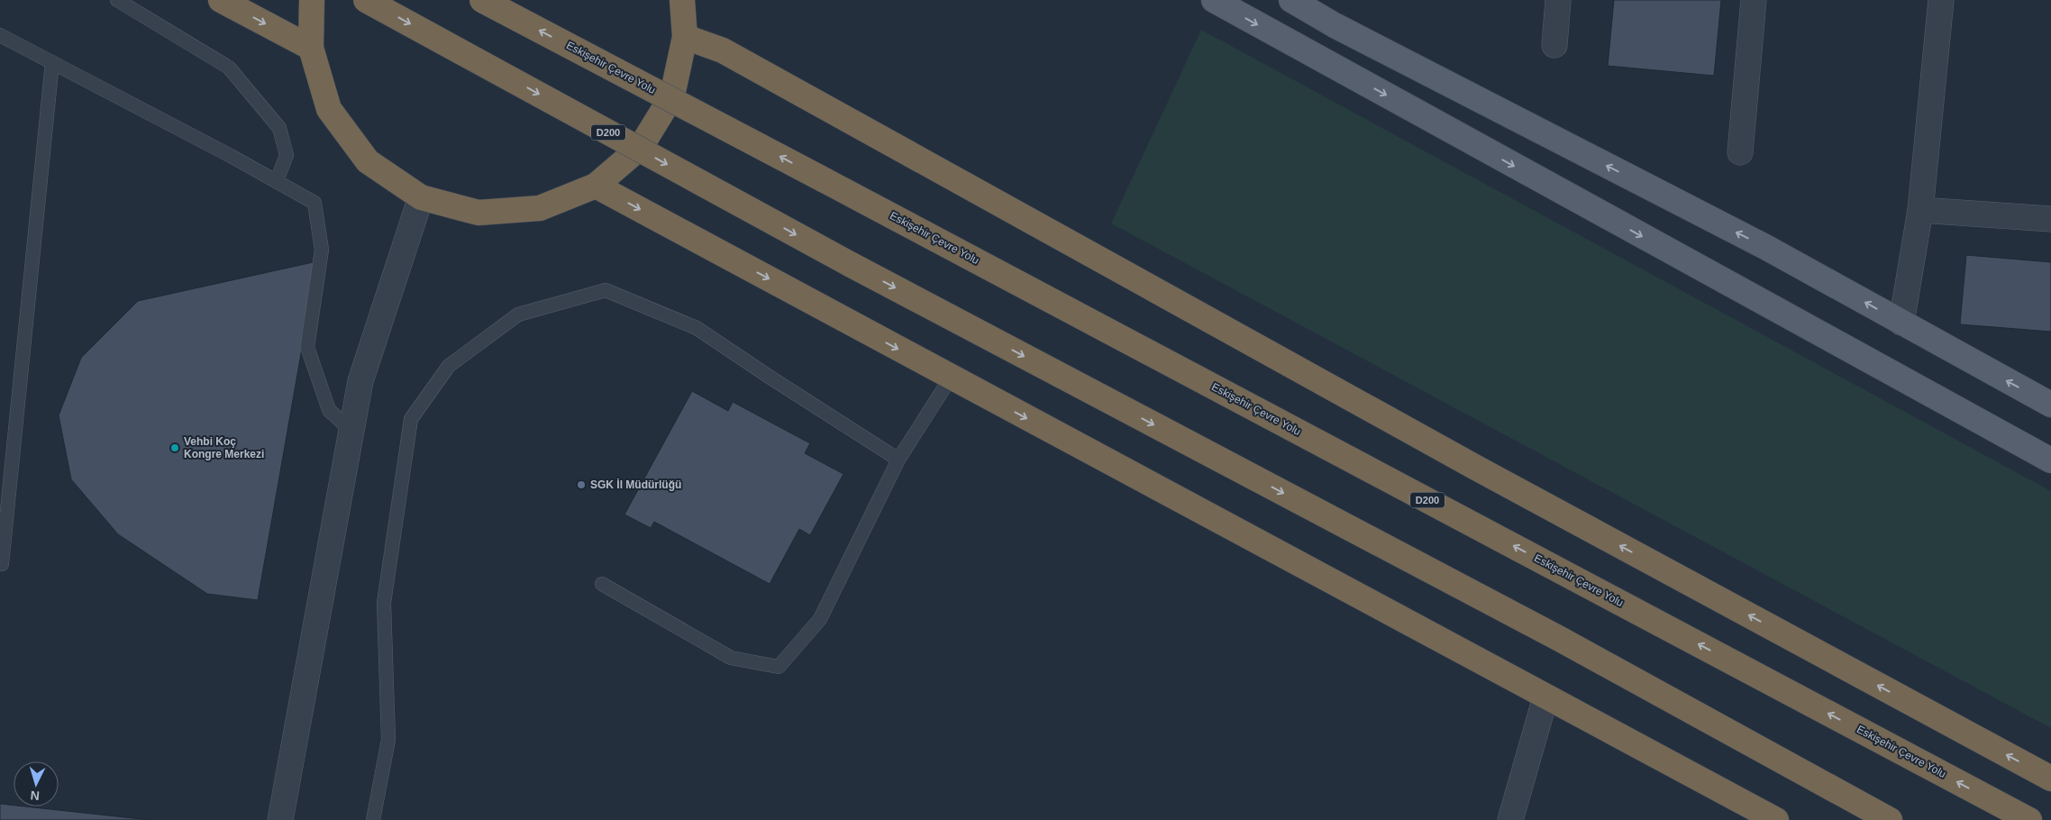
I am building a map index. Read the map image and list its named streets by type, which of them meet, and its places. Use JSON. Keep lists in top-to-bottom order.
{
  "streets": {
    "highway": ["Eskişehir Çevre Yolu", "D200"]
  },
  "places": ["Vehbi Koç Kongre Merkezi", "SGK İl Müdürlüğü"],
  "north": "bottom"
}
